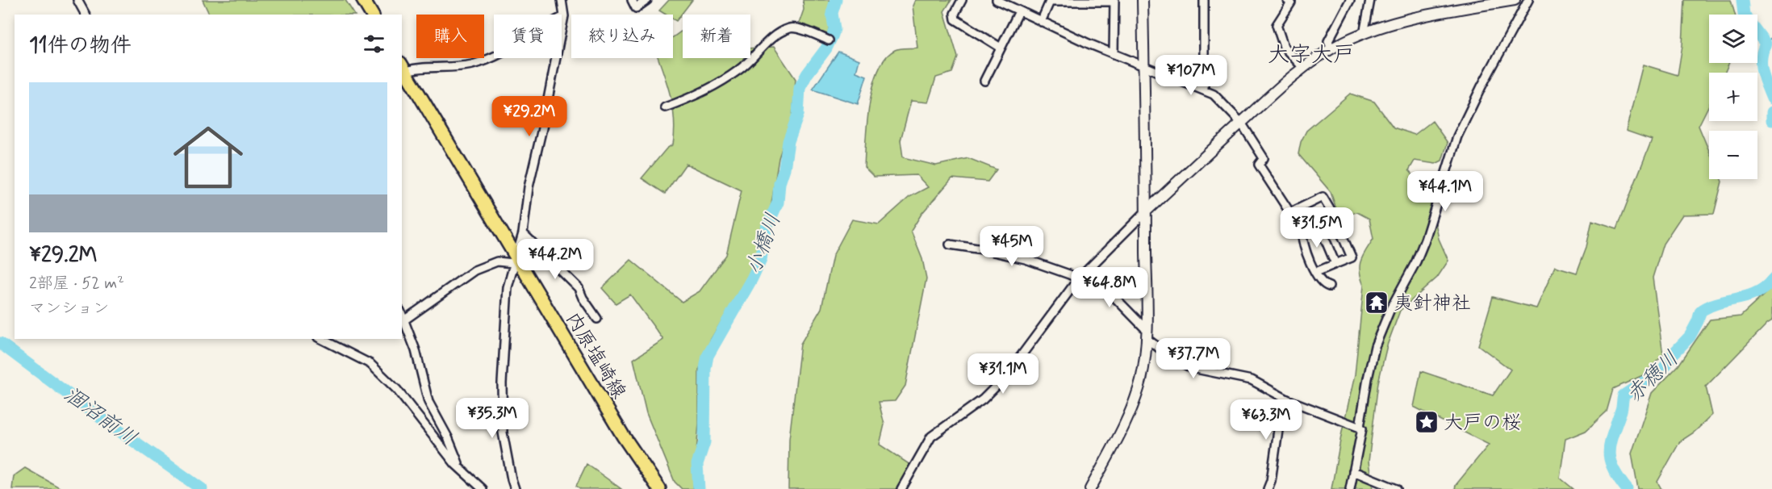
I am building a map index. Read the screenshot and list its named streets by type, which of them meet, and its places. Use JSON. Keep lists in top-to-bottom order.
{
  "streets": {
    "main road": ["内原塩崎線"]
  },
  "districts": ["大字大戸"],
  "water": ["小橋川", "赤穂川", "涸沼前川"],
  "places": {
    "temple": ["夷針神社"],
    "place": ["大戸の桜"]
  },
  "page": {
    "map_buttons": ["+", "−"],
    "chip": [
      "購入",
      "賃貸",
      "絞り込み",
      "新着"
    ],
    "heading": "11件の物件",
    "price": [
      "¥107M",
      "¥29.2M",
      "¥44.1M",
      "¥31.5M",
      "¥45M",
      "¥44.2M",
      "¥64.8M",
      "¥37.7M",
      "¥31.1M",
      "¥35.3M",
      "¥63.3M"
    ],
    "list": [
      {
        "name": "¥29.2M",
        "note": "2部屋 · 52 m² · マンション"
      }
    ]
  }
}
